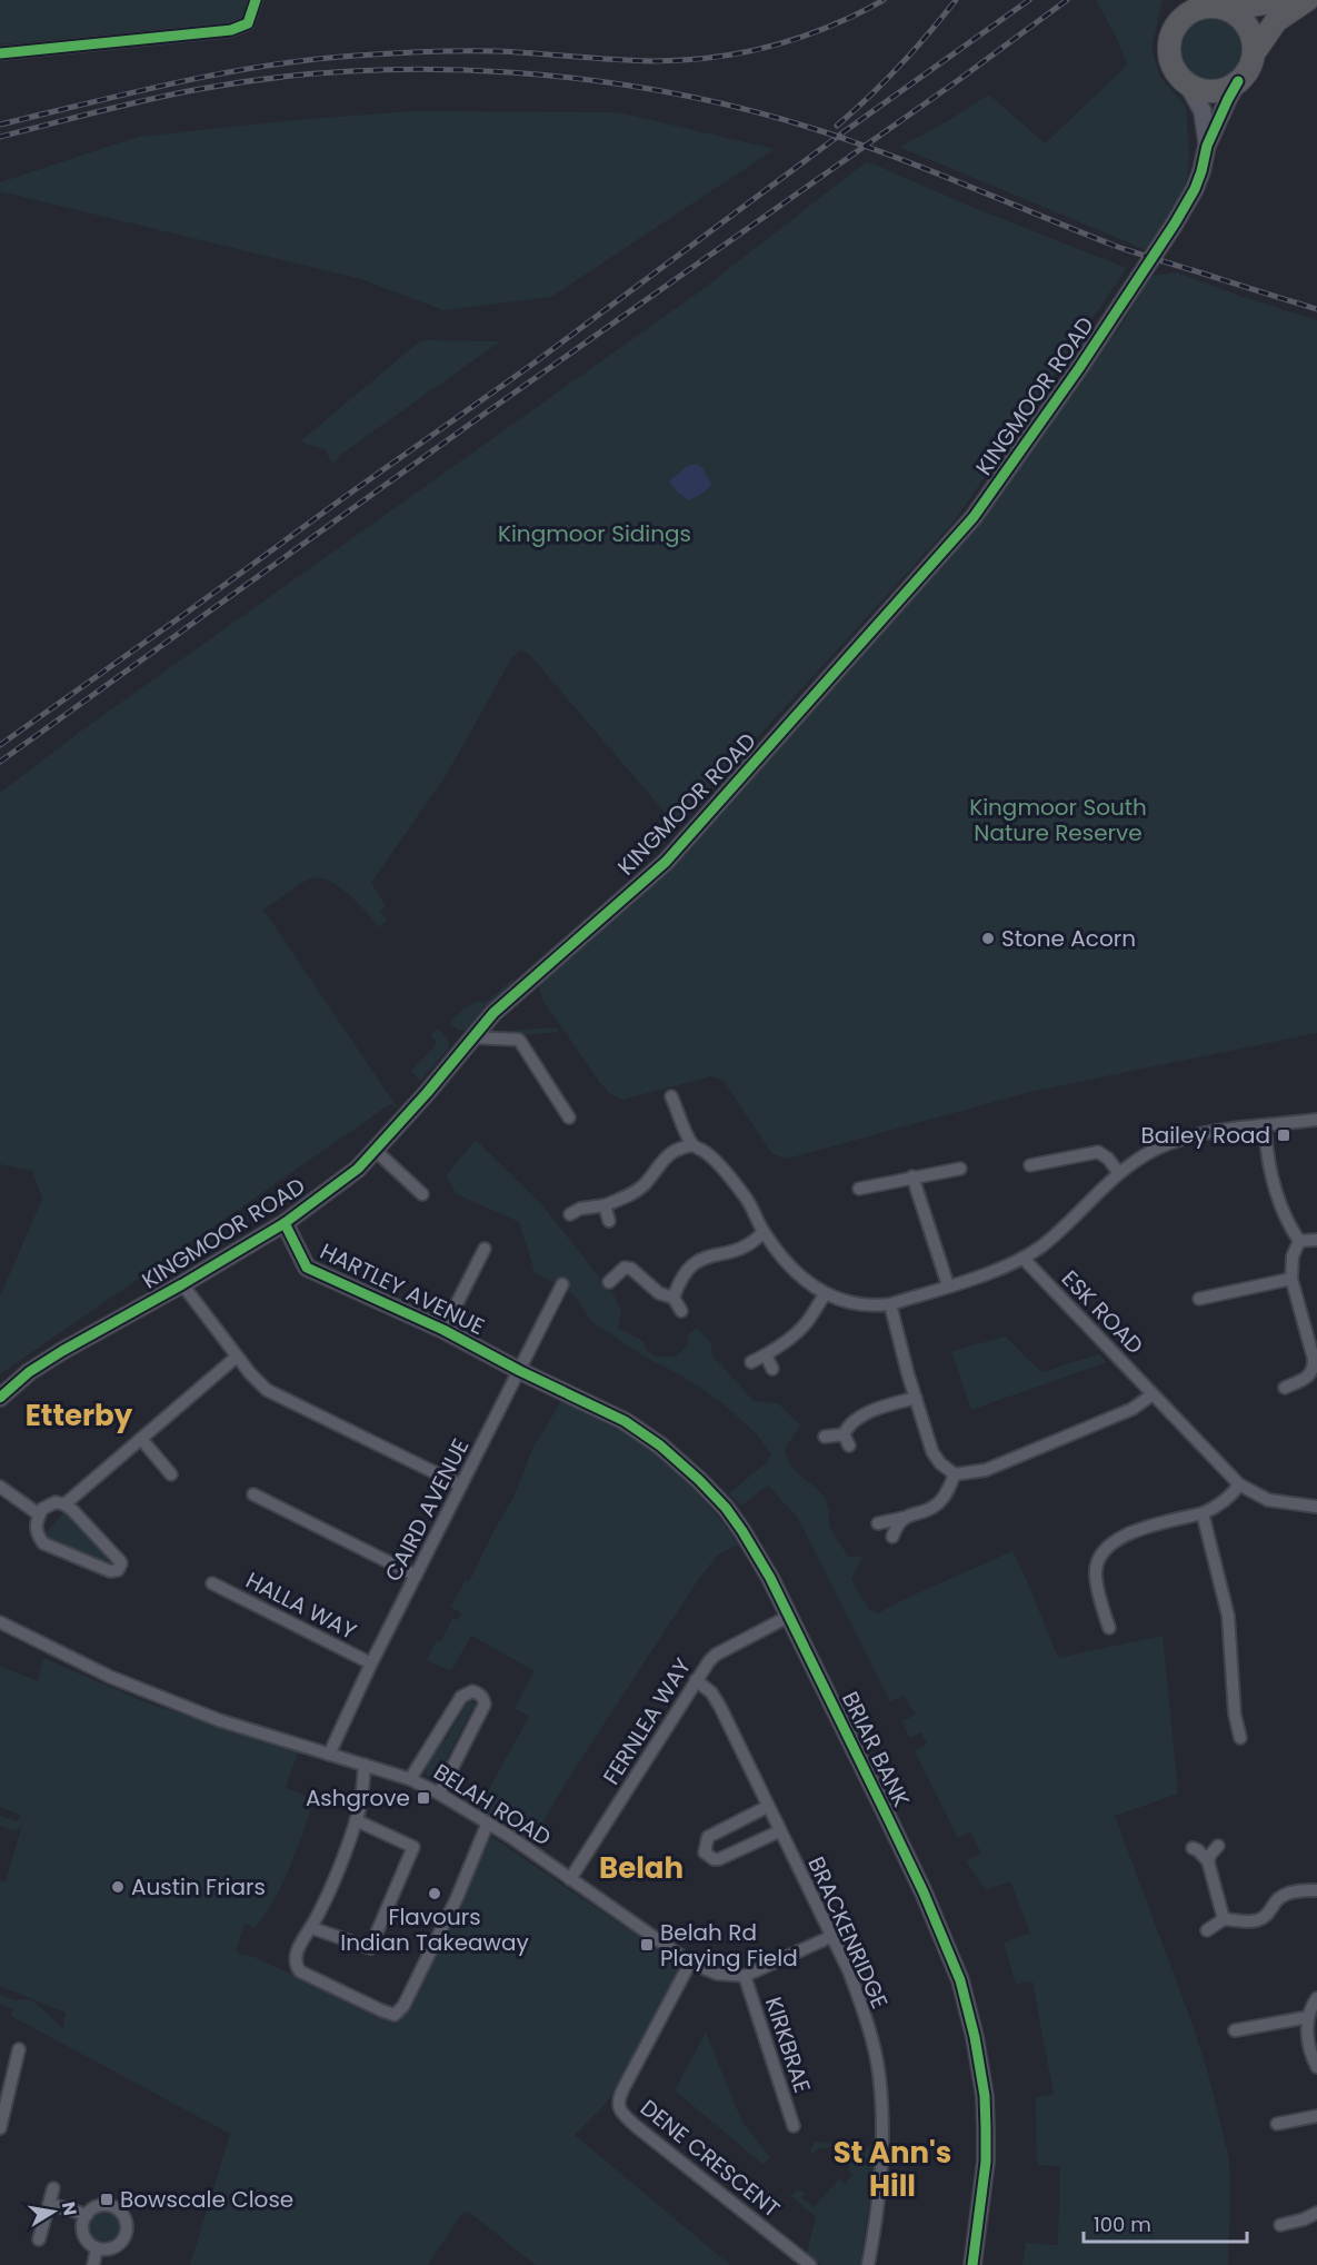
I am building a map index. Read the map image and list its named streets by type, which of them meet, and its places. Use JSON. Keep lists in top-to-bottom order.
{
  "streets": {
    "street": [
      "KINGMOOR ROAD",
      "HARTLEY AVENUE",
      "ESK ROAD",
      "CAIRD AVENUE",
      "HALLA WAY",
      "FERNLEA WAY",
      "BRIAR BANK",
      "BELAH ROAD",
      "BRACKENRIDGE",
      "KIRKBRAE",
      "DENE CRESCENT"
    ]
  },
  "crossings": [
    ["KINGMOOR ROAD", "HARTLEY AVENUE"],
    ["HARTLEY AVENUE", "CAIRD AVENUE"],
    ["HARTLEY AVENUE", "BRIAR BANK"],
    ["CAIRD AVENUE", "HALLA WAY"],
    ["CAIRD AVENUE", "BRIAR BANK"],
    ["CAIRD AVENUE", "BELAH ROAD"],
    ["FERNLEA WAY", "BRIAR BANK"],
    ["FERNLEA WAY", "BELAH ROAD"],
    ["FERNLEA WAY", "BRACKENRIDGE"],
    ["BELAH ROAD", "KIRKBRAE"],
    ["BELAH ROAD", "DENE CRESCENT"]
  ],
  "districts": ["Etterby", "Belah", "St Ann's Hill"],
  "parks": ["Kingmoor Sidings", "Kingmoor South Nature Reserve"],
  "places": {
    "other": ["Stone Acorn", "Austin Friars", "Flavours Indian Takeaway"],
    "transit": [
      "Bailey Road",
      "Ashgrove",
      "Belah Rd Playing Field",
      "Bowscale Close"
    ]
  },
  "scale_bar": "100 m",
  "north": "right"
}
